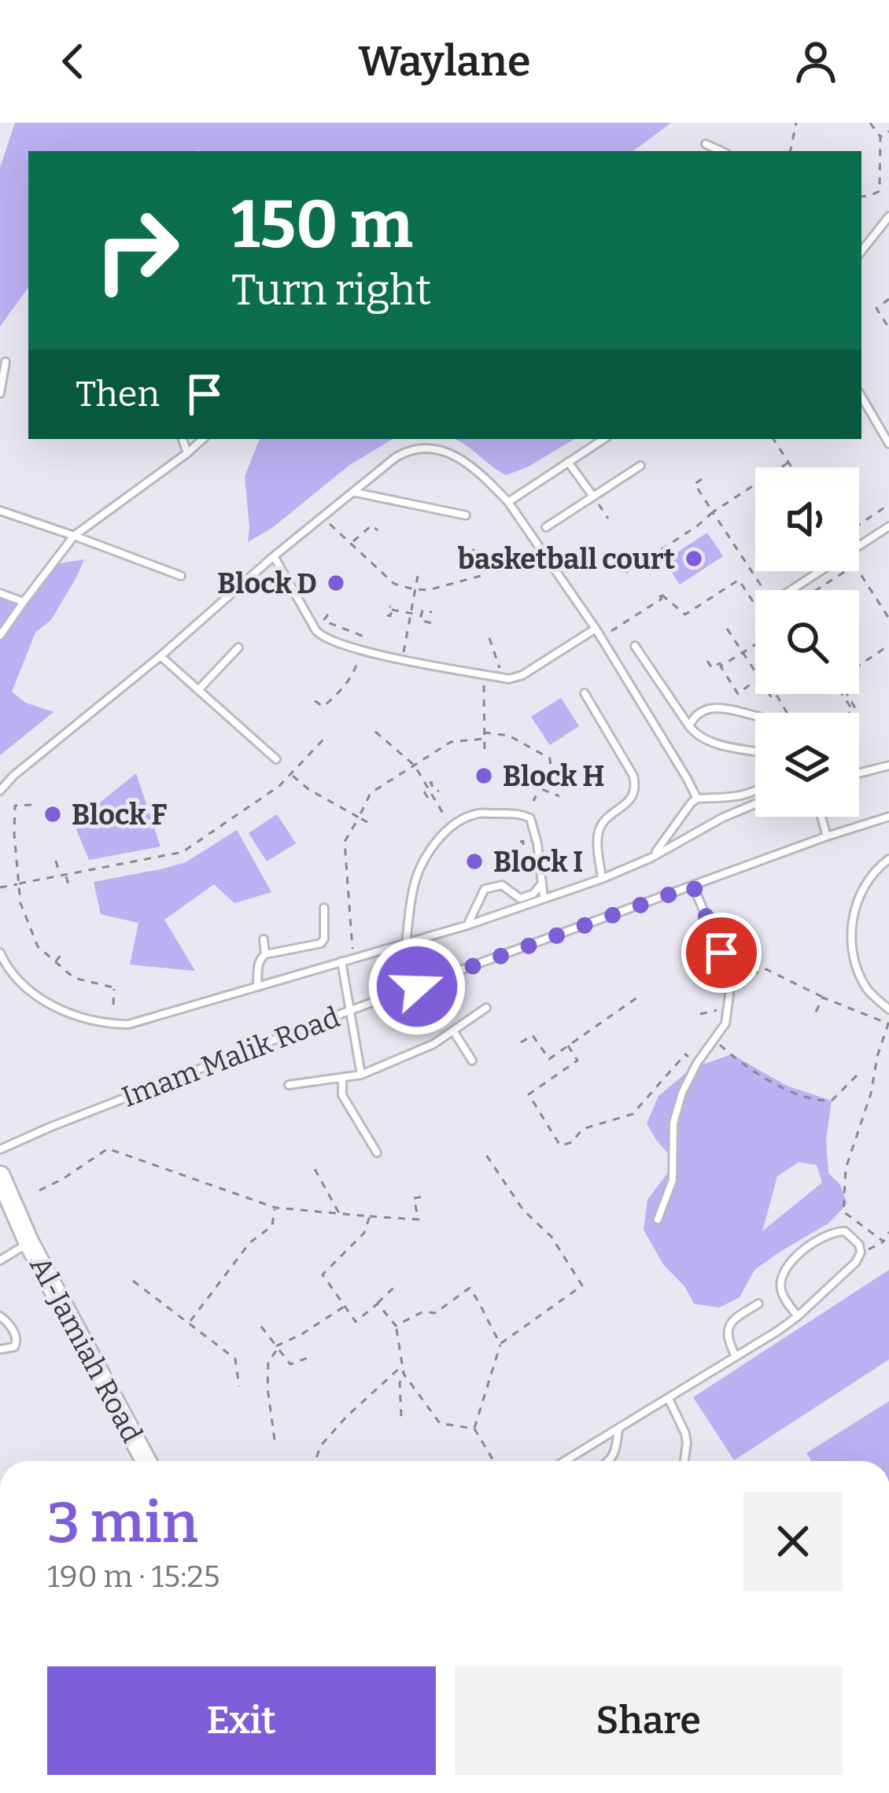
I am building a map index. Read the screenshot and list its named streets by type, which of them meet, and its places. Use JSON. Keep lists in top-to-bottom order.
{
  "streets": {
    "street": ["Al-Jamiah Road"],
    "lane": ["Imam Malik Road"]
  },
  "places": [
    "basketball court",
    "Block D",
    "Block H",
    "Block F",
    "Block I"
  ],
  "page": {
    "header": "Waylane",
    "turn": ["150 m", "Turn right"],
    "then": "Then",
    "heading": ["3 min", "190 m · 15:25"],
    "buttons": ["Exit", "Share"]
  }
}
